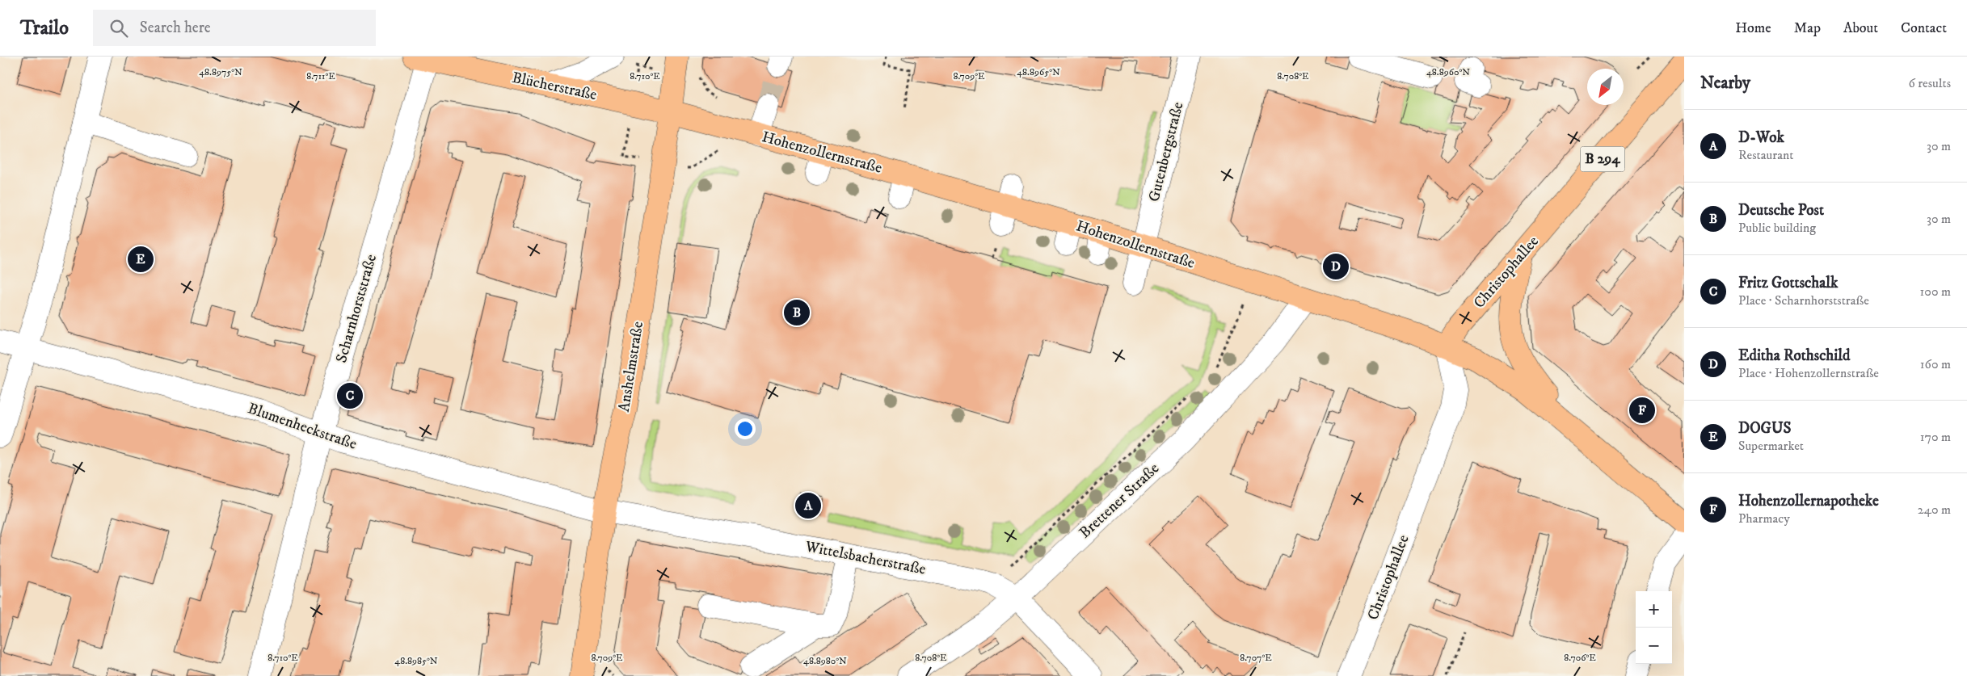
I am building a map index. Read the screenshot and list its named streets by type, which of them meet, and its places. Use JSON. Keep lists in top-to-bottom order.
{
  "streets": {
    "main road": [
      "Blücherstraße",
      "Hohenzollernstraße",
      "B 294",
      "Christophallee",
      "Anshelmstraße"
    ],
    "street": [
      "Gutenbergstraße",
      "Scharnhorststraße",
      "Blumenheckstraße",
      "Brettener Straße",
      "Wittelsbacherstraße"
    ]
  },
  "crossings": [
    ["Blücherstraße", "Hohenzollernstraße"],
    ["Blücherstraße", "Scharnhorststraße"],
    ["Blücherstraße", "Anshelmstraße"],
    ["Gutenbergstraße", "Hohenzollernstraße"],
    ["Hohenzollernstraße", "Christophallee"],
    ["Hohenzollernstraße", "Anshelmstraße"],
    ["Hohenzollernstraße", "Brettener Straße"],
    ["Scharnhorststraße", "Blumenheckstraße"],
    ["Anshelmstraße", "Blumenheckstraße"],
    ["Anshelmstraße", "Wittelsbacherstraße"],
    ["Blumenheckstraße", "Wittelsbacherstraße"],
    ["Brettener Straße", "Wittelsbacherstraße"]
  ],
  "north": "bottom left",
  "page": {
    "header": "Trailo",
    "search": "Search here",
    "nav": [
      "Home",
      "Map",
      "About",
      "Contact"
    ],
    "heading": ["Nearby", "6 results"],
    "list": [
      {
        "mark": "A",
        "name": "D-Wok",
        "note": "Restaurant",
        "value": "30 m"
      },
      {
        "mark": "B",
        "name": "Deutsche Post",
        "note": "Public building",
        "value": "30 m"
      },
      {
        "mark": "C",
        "name": "Fritz Gottschalk",
        "note": "Place · Scharnhorststraße",
        "value": "100 m"
      },
      {
        "mark": "D",
        "name": "Editha Rothschild",
        "note": "Place · Hohenzollernstraße",
        "value": "160 m"
      },
      {
        "mark": "E",
        "name": "DOGUS",
        "note": "Supermarket",
        "value": "170 m"
      },
      {
        "mark": "F",
        "name": "Hohenzollernapotheke",
        "note": "Pharmacy",
        "value": "240 m"
      }
    ],
    "pins": [
      "E",
      "D",
      "B",
      "C",
      "F",
      "A"
    ],
    "map_buttons": ["+", "−"]
  },
  "coordinates": [
    "48.8975°N",
    "48.8965°N",
    "48.8960°N",
    "8.710°E",
    "8.709°E",
    "8.708°E",
    "8.711°E",
    "8.707°E",
    "8.706°E",
    "48.8985°N",
    "48.8980°N"
  ]
}
